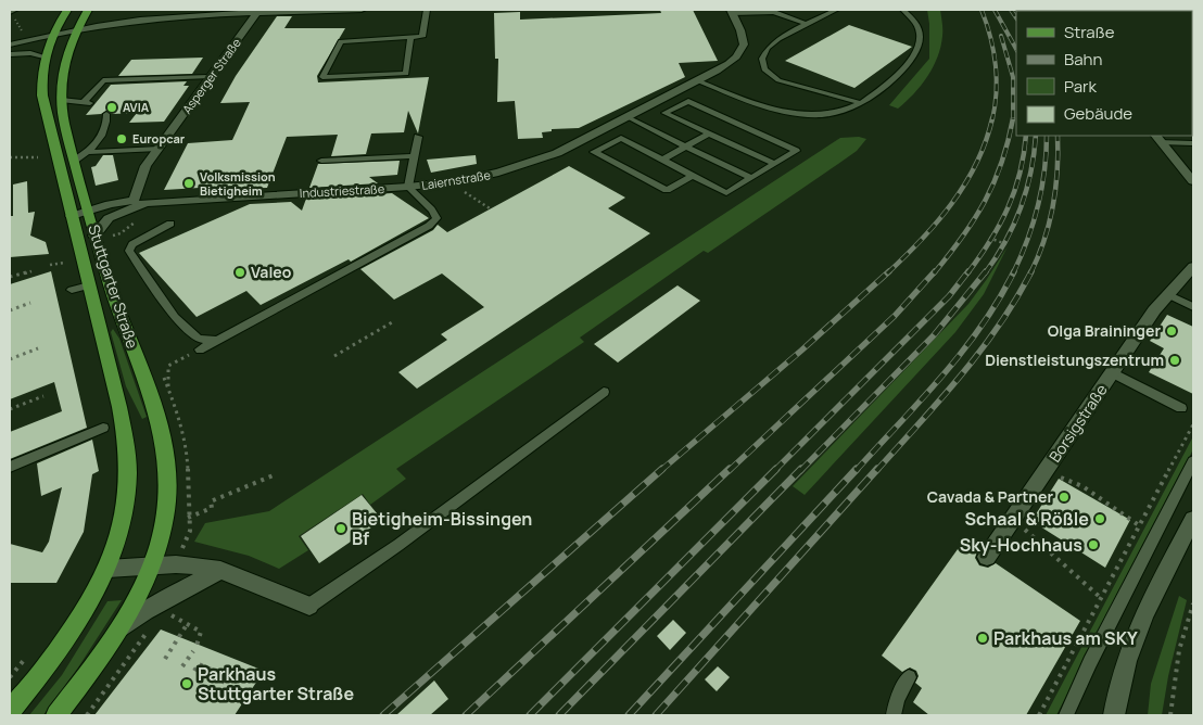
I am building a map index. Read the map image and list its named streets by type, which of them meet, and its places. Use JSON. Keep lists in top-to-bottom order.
{
  "streets": {
    "main road": ["Stuttgarter Straße"],
    "street": [
      "Asperger Straße",
      "Laiernstraße",
      "Industriestraße",
      "Borsigstraße"
    ]
  },
  "crossings": [
    ["Asperger Straße", "Industriestraße"],
    ["Laiernstraße", "Industriestraße"],
    ["Industriestraße", "Stuttgarter Straße"]
  ],
  "places": [
    "AVIA",
    "Europcar",
    "Volksmission Bietigheim",
    "Valeo",
    "Olga Braininger",
    "Dienstleistungszentrum",
    "Cavada & Partner",
    "Schaal & Rößle",
    "Bietigheim-Bissingen Bf",
    "Sky-Hochhaus",
    "Parkhaus am SKY",
    "Parkhaus Stuttgarter Straße"
  ],
  "legend": [
    "Straße",
    "Bahn",
    "Park",
    "Gebäude"
  ]
}
